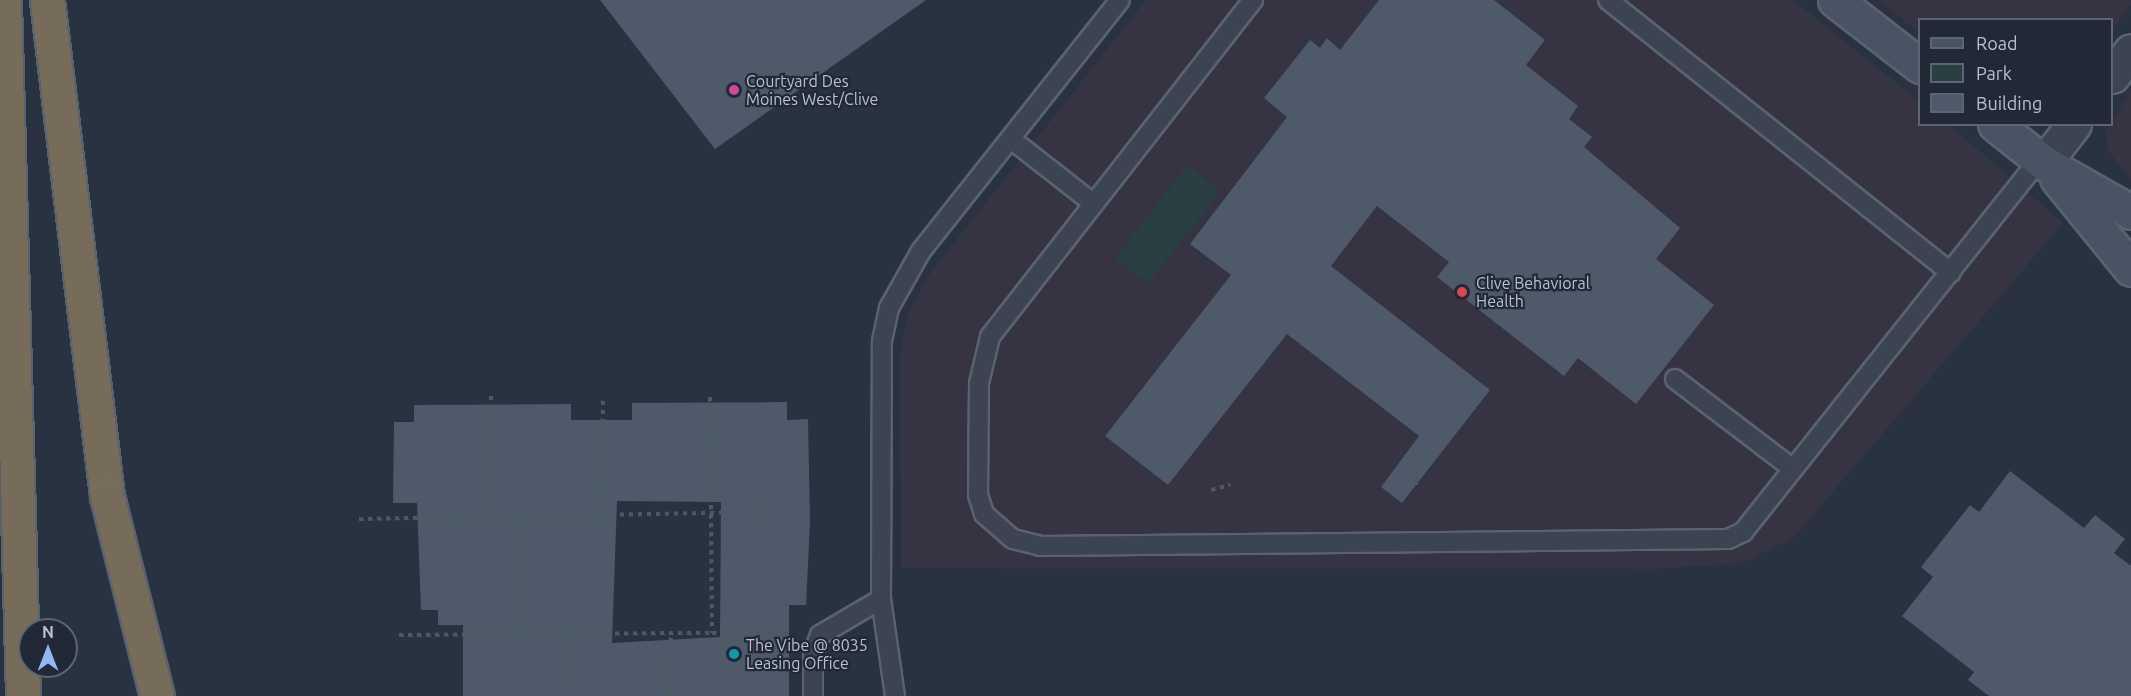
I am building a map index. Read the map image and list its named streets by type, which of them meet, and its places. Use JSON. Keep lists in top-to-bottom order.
{
  "places": ["Courtyard Des Moines West/Clive", "Clive Behavioral Health", "The Vibe @ 8035 Leasing Office"],
  "legend": ["Road", "Park", "Building"],
  "north": "top"
}
